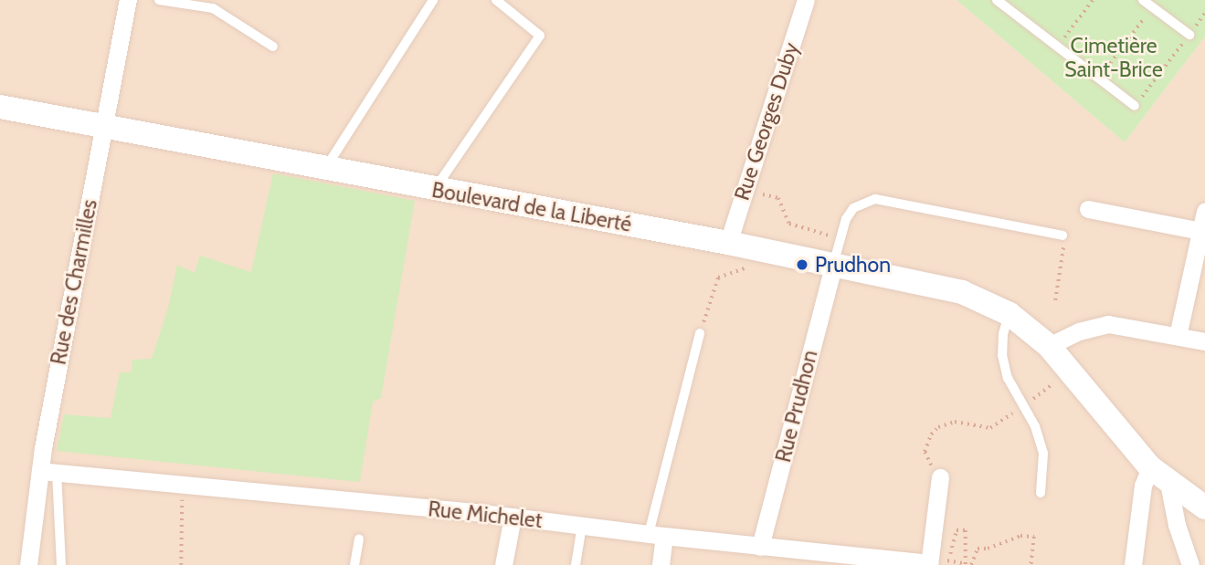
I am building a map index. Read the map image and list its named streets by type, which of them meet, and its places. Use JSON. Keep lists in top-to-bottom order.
{
  "streets": {
    "main road": ["Boulevard de la Liberté"],
    "street": [
      "Rue Georges Duby",
      "Rue des Charmilles",
      "Rue Prudhon",
      "Rue Michelet"
    ]
  },
  "crossings": [
    ["Rue Georges Duby", "Boulevard de la Liberté"],
    ["Boulevard de la Liberté", "Rue des Charmilles"],
    ["Boulevard de la Liberté", "Rue Prudhon"],
    ["Rue des Charmilles", "Rue Michelet"],
    ["Rue Prudhon", "Rue Michelet"]
  ],
  "parks": ["Cimetière Saint-Brice"],
  "places": ["Prudhon"]
}
